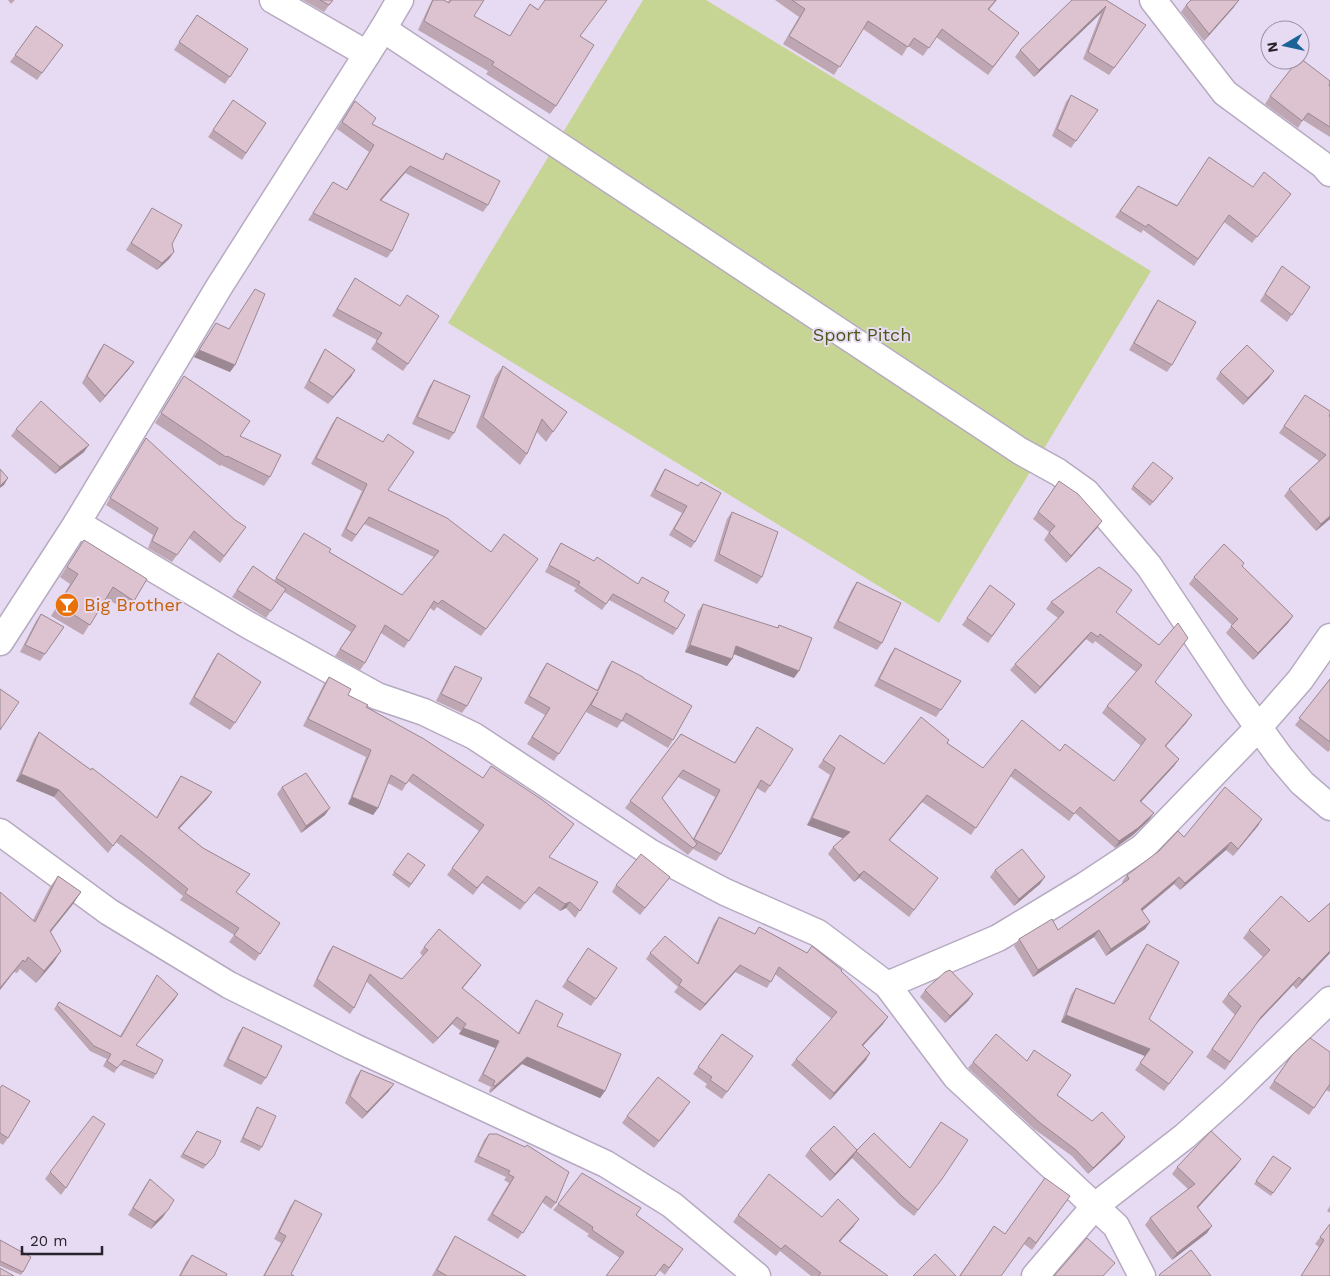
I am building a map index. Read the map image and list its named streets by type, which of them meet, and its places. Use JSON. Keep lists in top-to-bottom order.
{
  "parks": ["Sport Pitch"],
  "places": {
    "bar": ["Big Brother"]
  },
  "scale_bar": "20 m",
  "north": "left"
}
